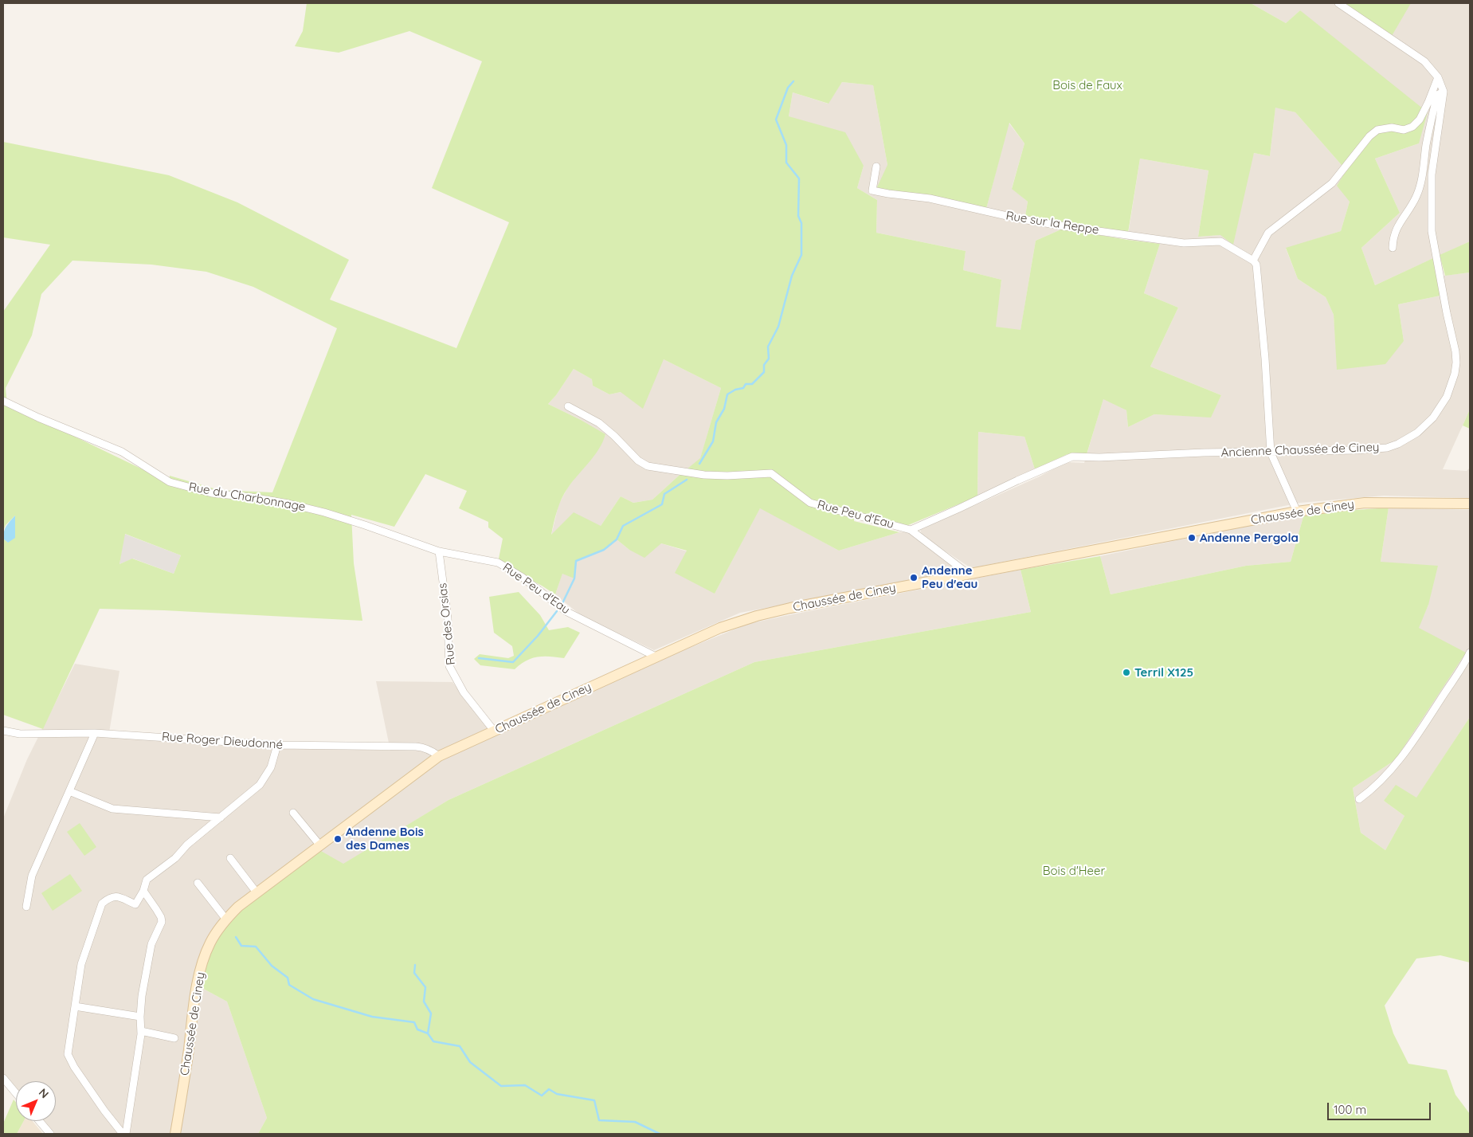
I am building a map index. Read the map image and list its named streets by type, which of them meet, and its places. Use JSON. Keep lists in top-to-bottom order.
{
  "streets": {
    "main road": ["Chaussée de Ciney"],
    "street": [
      "Rue sur la Reppe",
      "Ancienne Chaussée de Ciney",
      "Rue du Charbonnage",
      "Rue Peu d'Eau",
      "Rue des Orsias",
      "Rue Roger Dieudonné"
    ]
  },
  "crossings": [
    ["Ancienne Chaussée de Ciney", "Rue Peu d'Eau"],
    ["Rue du Charbonnage", "Rue Peu d'Eau"],
    ["Chaussée de Ciney", "Rue Peu d'Eau"],
    ["Chaussée de Ciney", "Rue des Orsias"],
    ["Chaussée de Ciney", "Rue Roger Dieudonné"],
    ["Rue Peu d'Eau", "Rue des Orsias"]
  ],
  "parks": ["Bois de Faux", "Bois d'Heer"],
  "places": [
    "Andenne Pergola",
    "Andenne Peu d'eau",
    "Terril X125",
    "Andenne Bois des Dames"
  ],
  "scale_bar": "100 m",
  "north": "top right"
}
